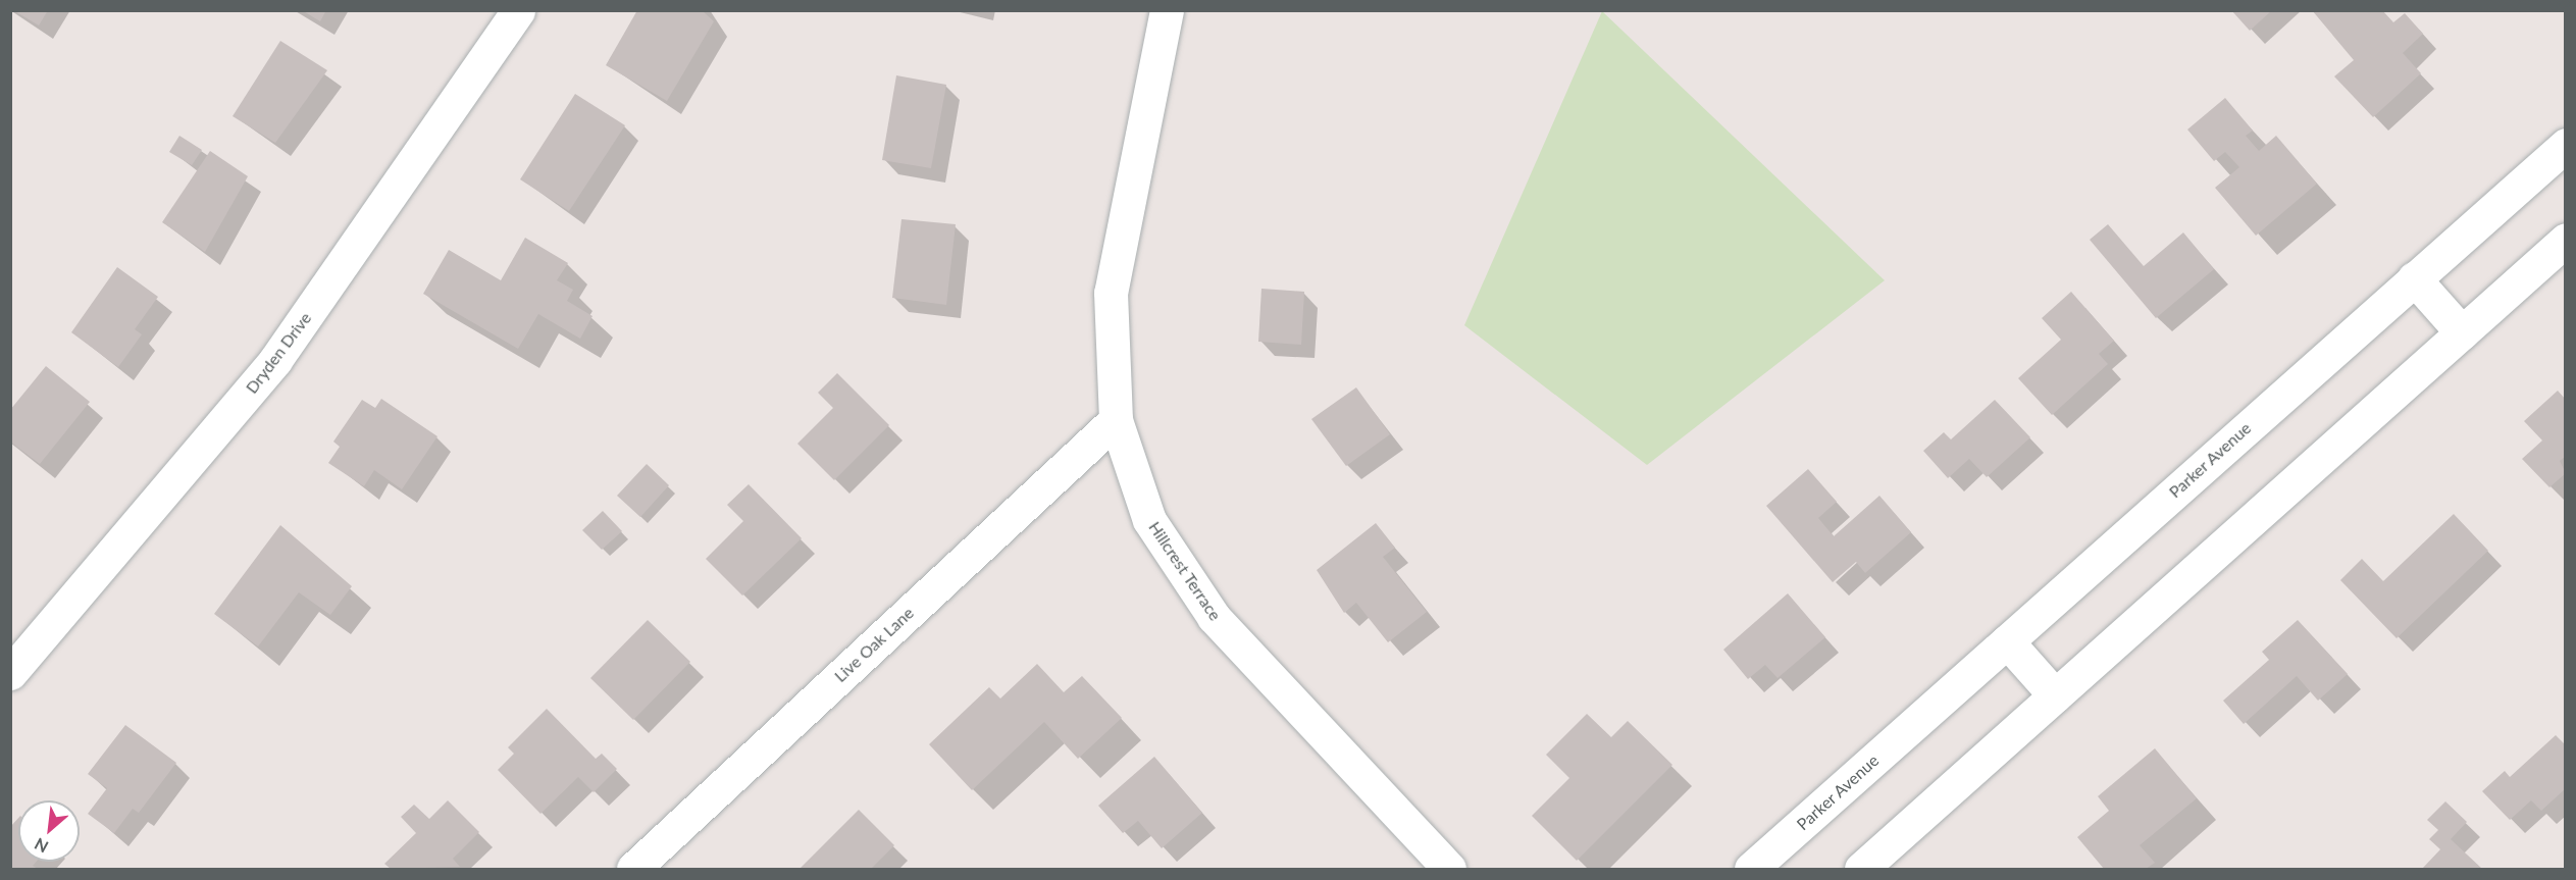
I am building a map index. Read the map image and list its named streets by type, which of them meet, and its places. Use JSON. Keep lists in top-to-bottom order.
{
  "streets": {
    "street": [
      "Dryden Drive",
      "Parker Avenue",
      "Hillcrest Terrace",
      "Live Oak Lane"
    ]
  },
  "crossings": [
    ["Hillcrest Terrace", "Live Oak Lane"]
  ],
  "north": "bottom left"
}
